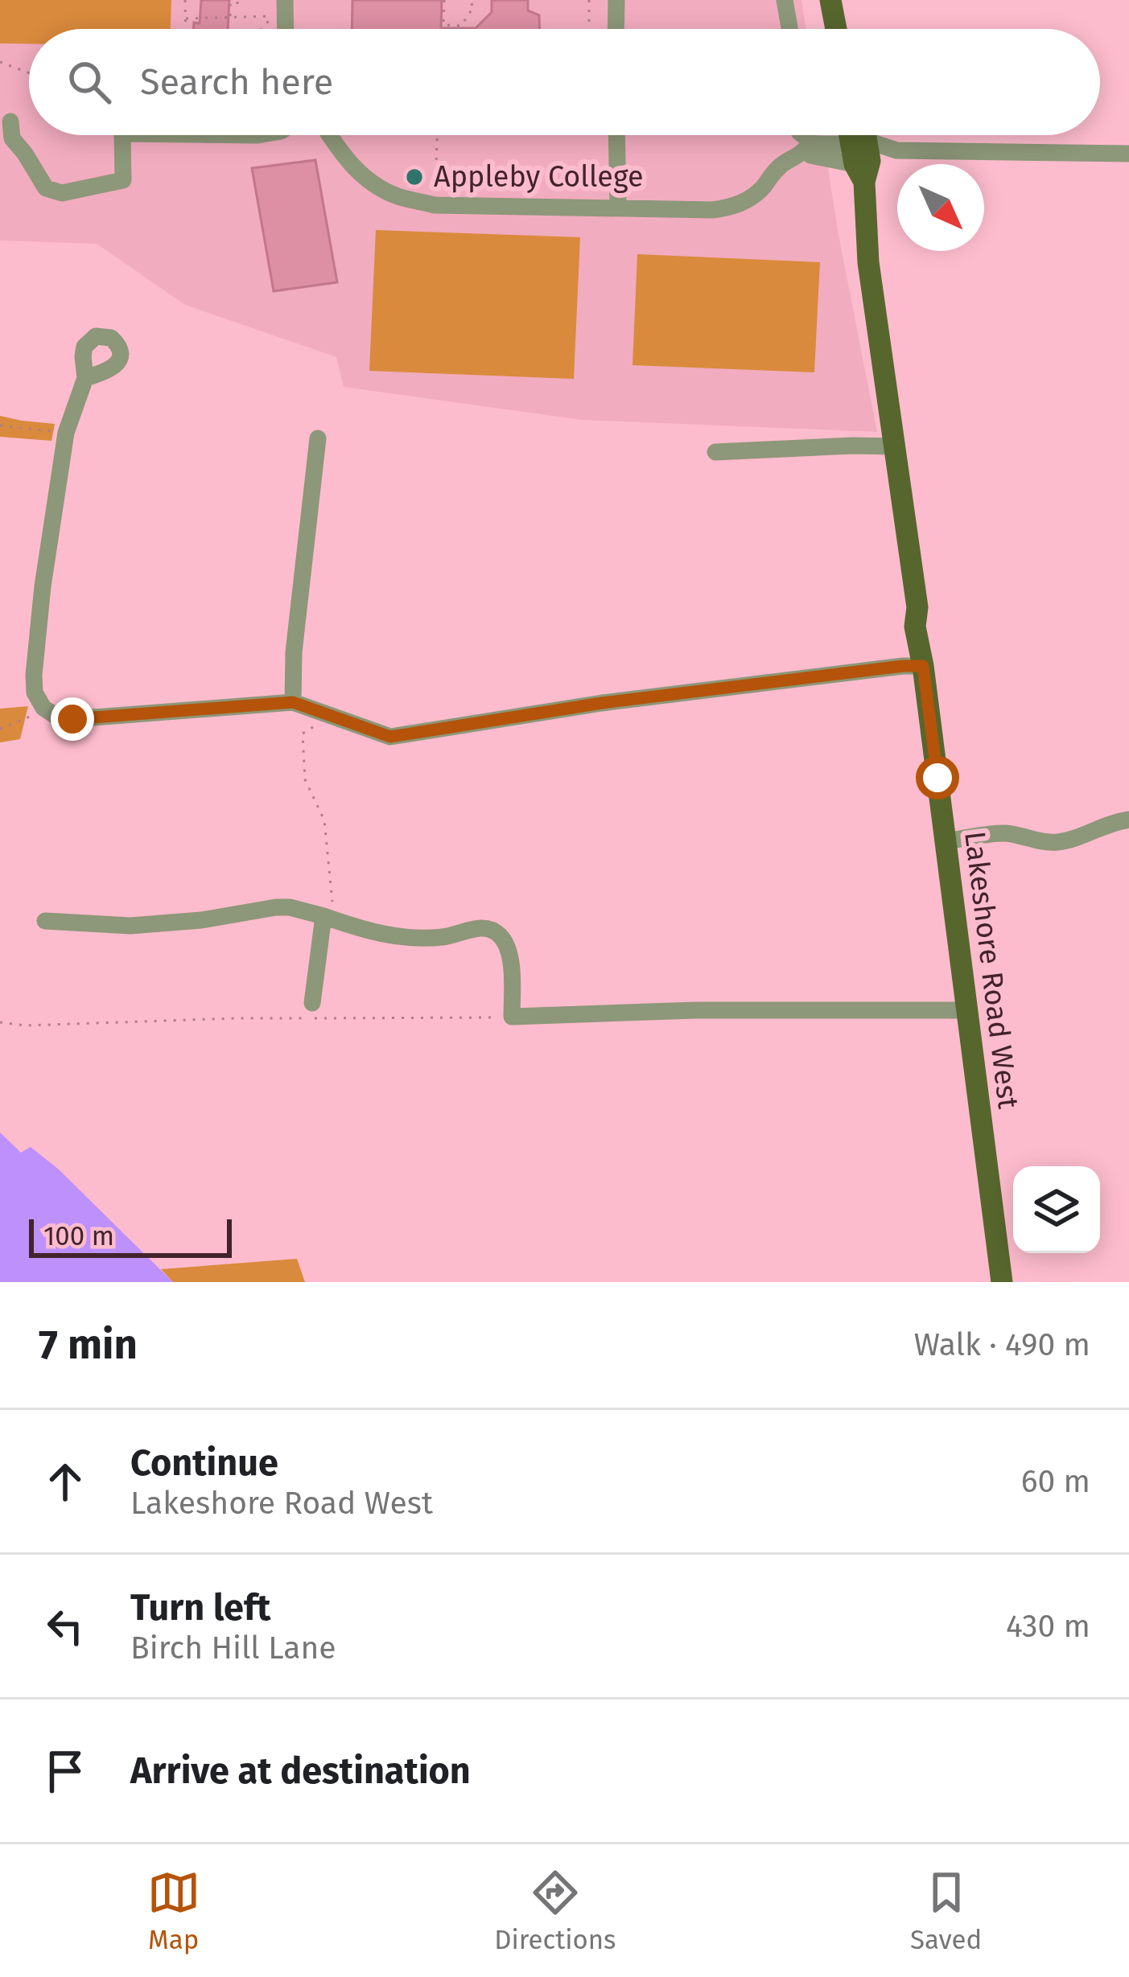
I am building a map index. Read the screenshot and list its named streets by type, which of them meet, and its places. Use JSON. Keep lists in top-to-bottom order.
{
  "streets": {
    "main road": ["Lakeshore Road West"]
  },
  "places": ["Appleby College"],
  "scale_bar": "100 m",
  "north": "bottom right",
  "page": {
    "search": "Search here",
    "scale": "100 m",
    "heading": ["7 min", "Walk · 490 m"],
    "list": [
      ["Continue", "Lakeshore Road West", "60 m"],
      ["Turn left", "Birch Hill Lane", "430 m"],
      "Arrive at destination"
    ],
    "nav": ["Map", "Directions", "Saved"]
  }
}
